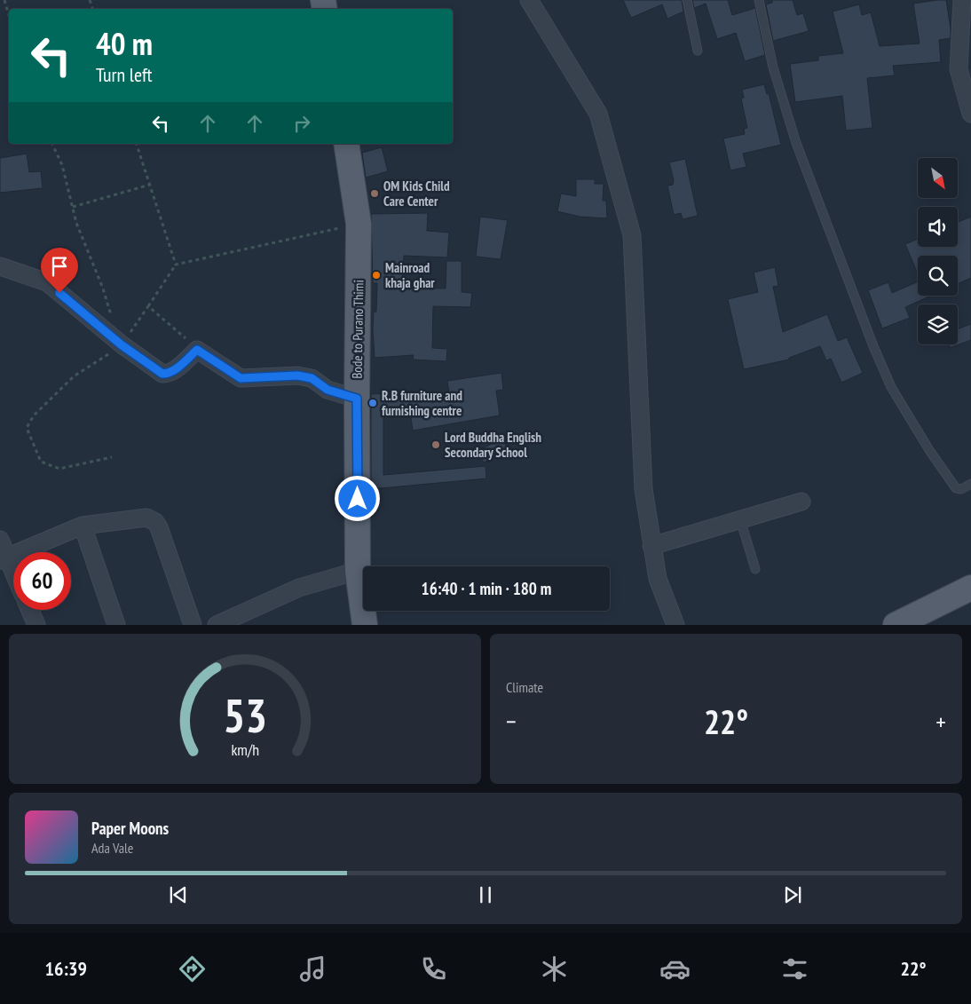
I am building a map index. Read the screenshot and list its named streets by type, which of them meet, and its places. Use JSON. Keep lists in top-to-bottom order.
{
  "streets": {
    "main road": ["Bode to Purano Thimi"]
  },
  "places": [
    "OM Kids Child Care Center",
    "Mainroad khaja ghar",
    "R.B furniture and furnishing centre",
    "Lord Buddha English Secondary School"
  ],
  "north": "bottom right",
  "page": {
    "turn": ["40 m", "Turn left"],
    "limit": "60",
    "trip": "16:40 · 1 min · 180 m",
    "tile": "Climate",
    "heat": ["−", "22°", "+"],
    "song": ["Paper Moons", "Ada Vale"],
    "tabs": ["16:39", "22°"],
    "gauge": ["53", "km/h"]
  }
}
